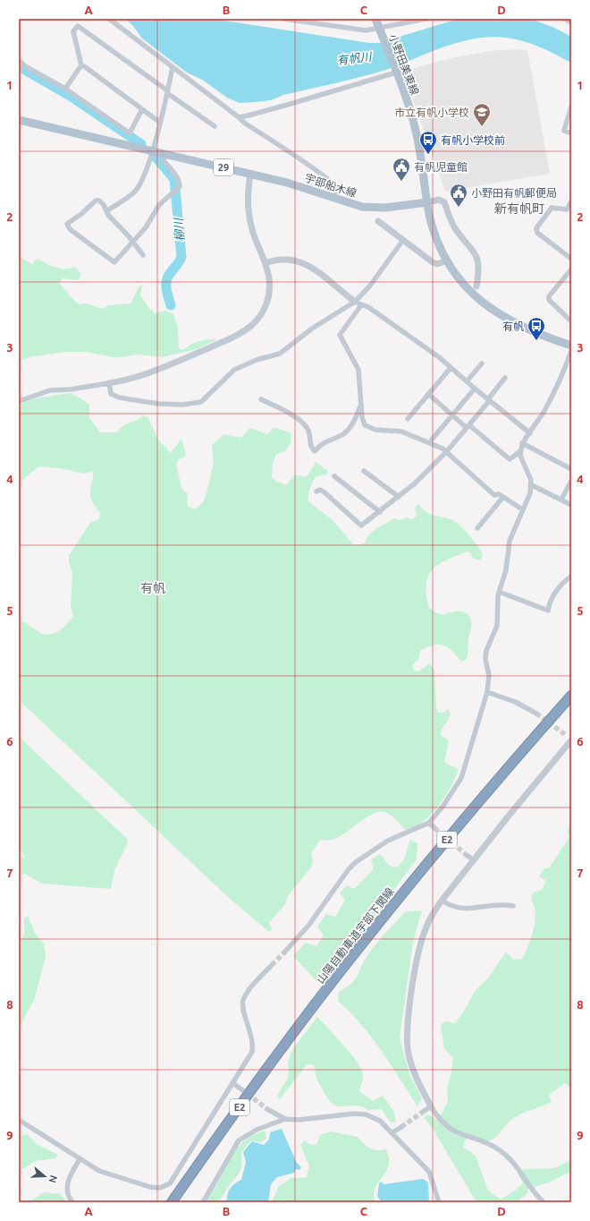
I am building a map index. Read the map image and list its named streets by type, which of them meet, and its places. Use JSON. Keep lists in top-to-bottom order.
{
  "streets": {
    "highway": ["E2", "山陽自動車道宇部下関線"],
    "main road": ["小野田美東線", "29", "宇部船木線"]
  },
  "crossings": [
    ["小野田美東線", "宇部船木線"]
  ],
  "districts": ["新有帆町", "有帆"],
  "water": ["有帆川", "柳川"],
  "places": {
    "school or university": ["市立有帆小学校"],
    "bus stop": ["有帆小学校前", "有帆"],
    "public building": ["有帆児童館", "小野田有帆郵便局"]
  },
  "north": "right",
  "grid": {
    "columns": [
      "A",
      "B",
      "C",
      "D"
    ],
    "rows": [
      "1",
      "2",
      "3",
      "4",
      "5",
      "6",
      "7",
      "8",
      "9"
    ]
  }
}
